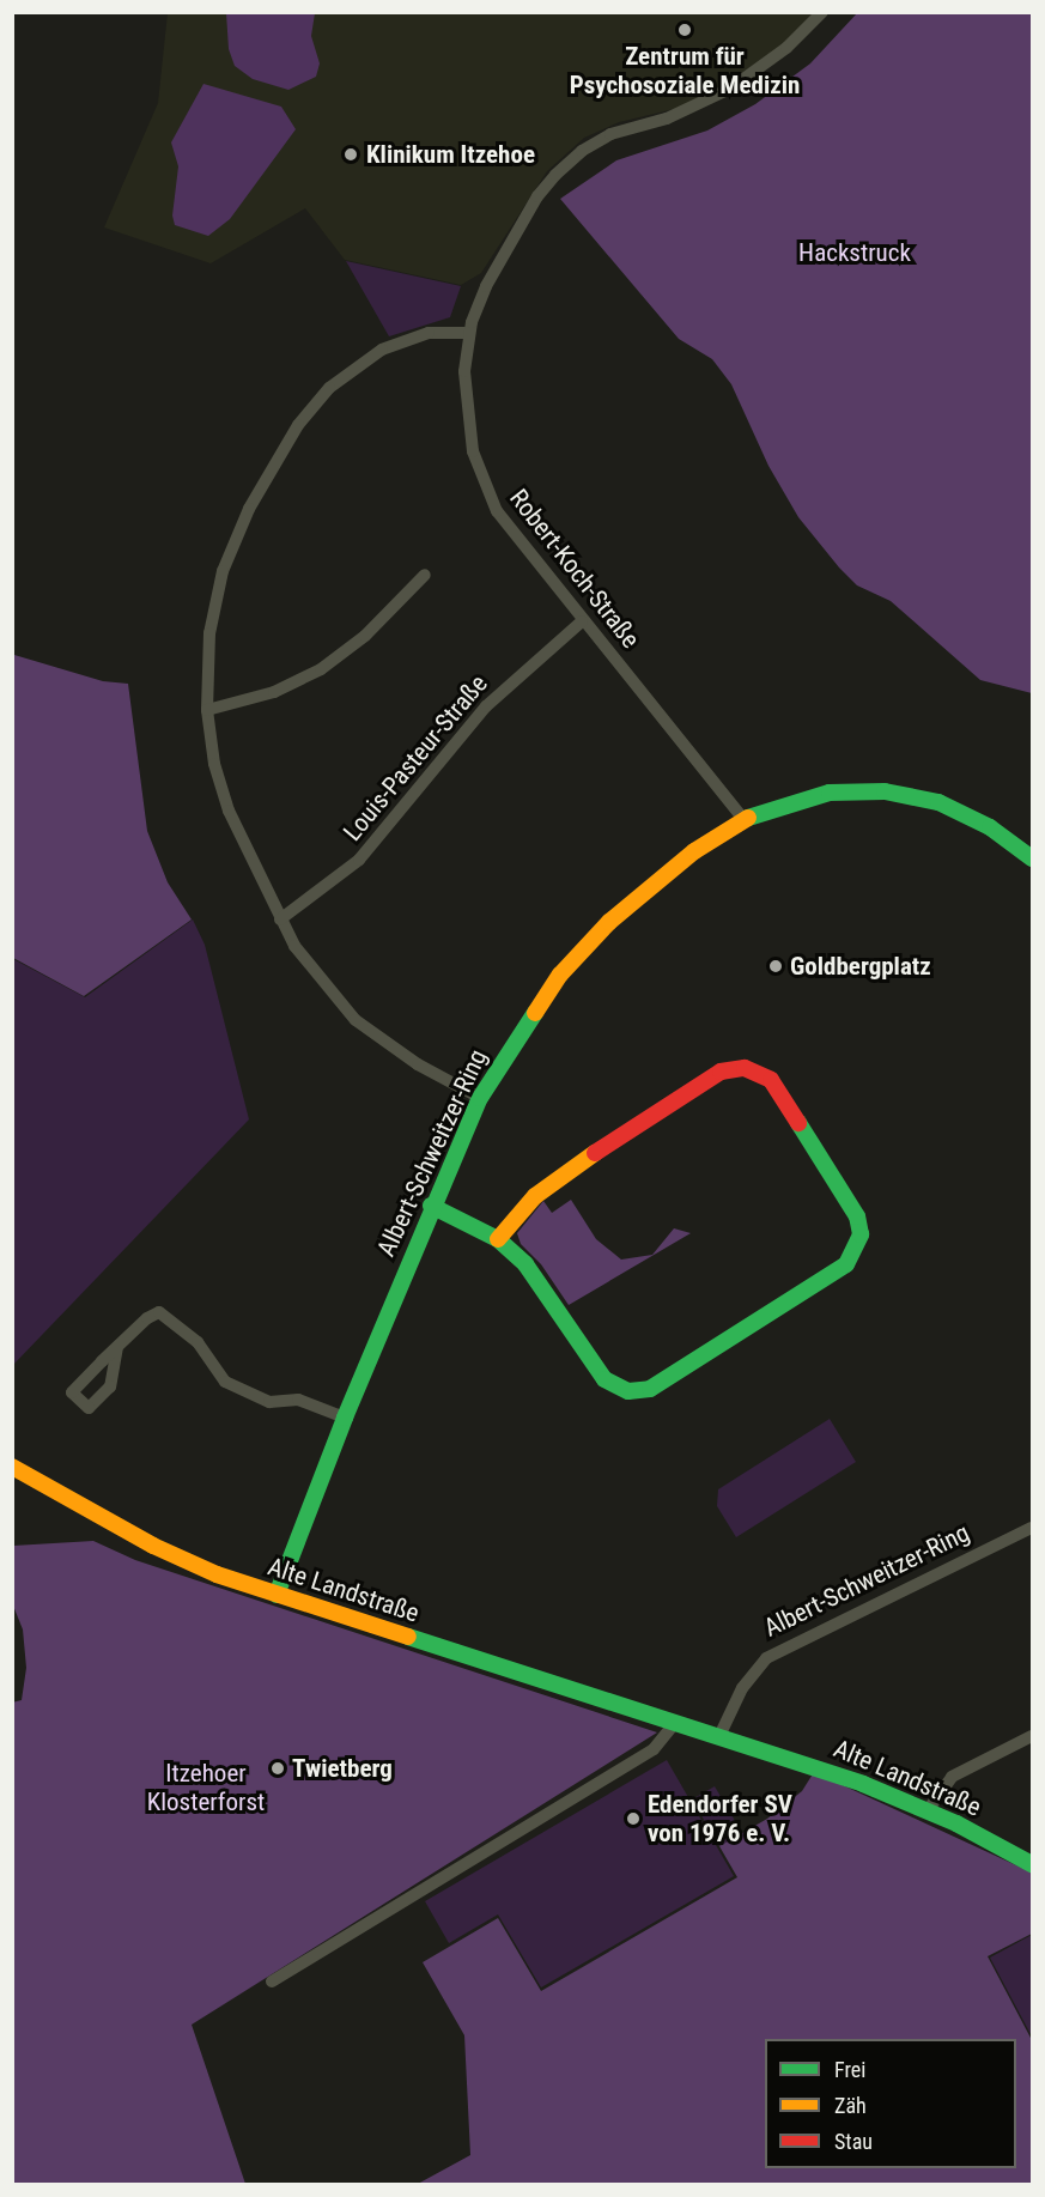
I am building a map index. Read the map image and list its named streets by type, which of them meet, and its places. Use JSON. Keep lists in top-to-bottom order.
{
  "streets": {
    "street": [
      "Robert-Koch-Straße",
      "Louis-Pasteur-Straße",
      "Albert-Schweitzer-Ring",
      "Alte Landstraße"
    ]
  },
  "crossings": [
    ["Robert-Koch-Straße", "Louis-Pasteur-Straße"],
    ["Robert-Koch-Straße", "Albert-Schweitzer-Ring"],
    ["Albert-Schweitzer-Ring", "Alte Landstraße"]
  ],
  "parks": ["Hackstruck", "Itzehoer Klosterforst"],
  "places": [
    "Zentrum für Psychosoziale Medizin",
    "Klinikum Itzehoe",
    "Goldbergplatz",
    "Twietberg",
    "Edendorfer SV von 1976 e. V."
  ],
  "legend": ["Frei", "Zäh", "Stau"]
}
